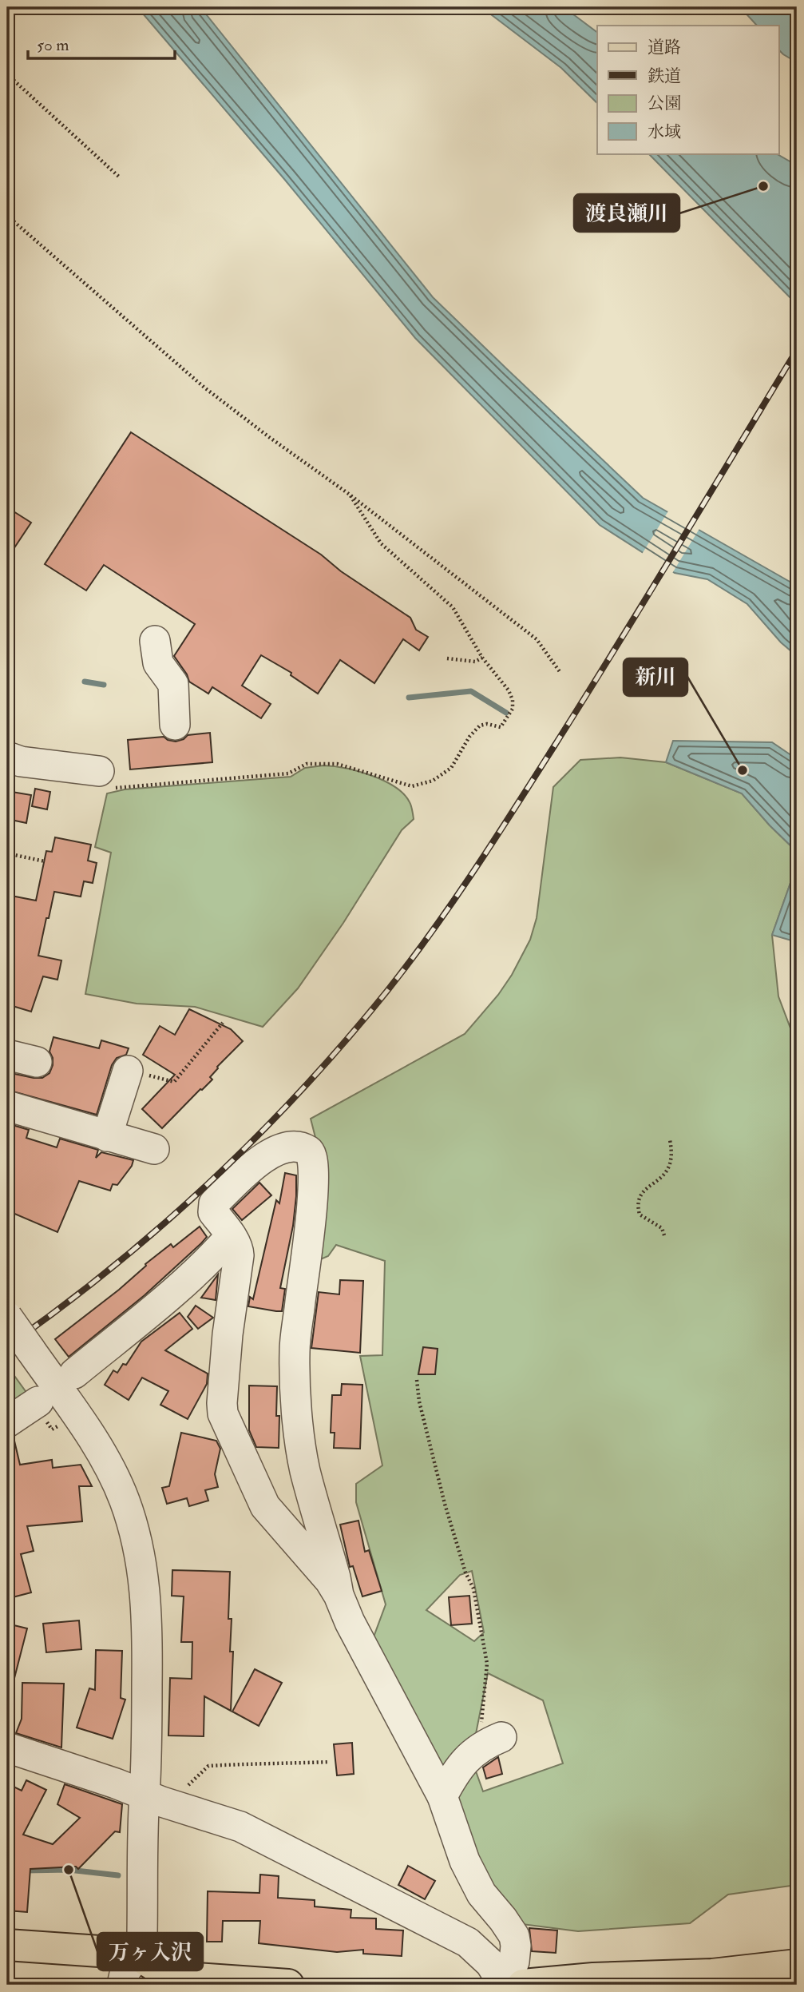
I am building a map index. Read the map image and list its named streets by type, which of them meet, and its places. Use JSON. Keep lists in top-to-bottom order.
{
  "places": ["渡良瀬川", "新川", "万ヶ入沢"],
  "legend": [
    "道路",
    "鉄道",
    "公園",
    "水域"
  ],
  "scale_bar": "50 m"
}
